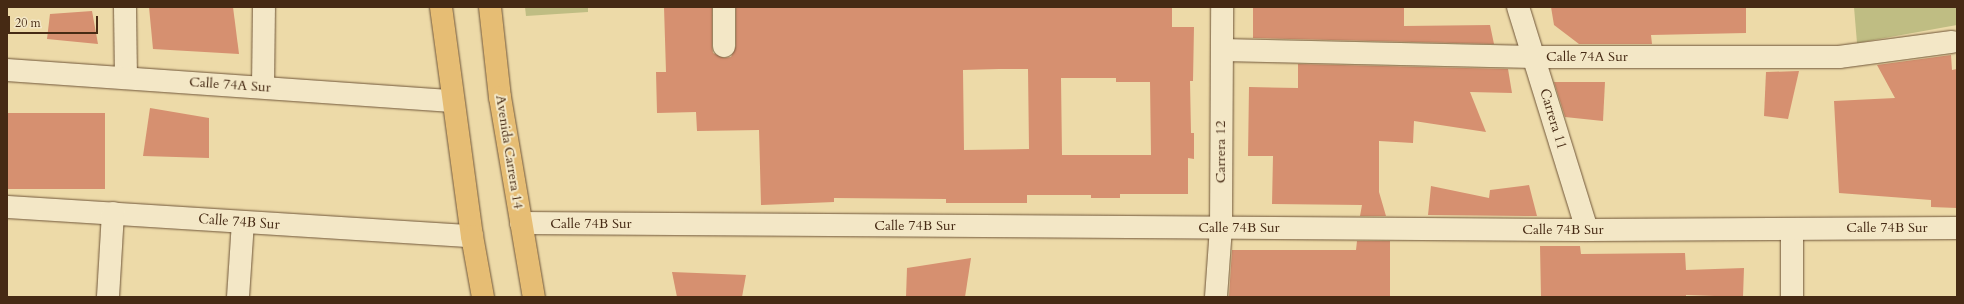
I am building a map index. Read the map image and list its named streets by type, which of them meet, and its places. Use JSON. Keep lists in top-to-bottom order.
{
  "streets": {
    "main road": ["Avenida Carrera 14"],
    "street": [
      "Calle 74A Sur",
      "Carrera 11",
      "Carrera 12",
      "Calle 74B Sur"
    ]
  },
  "crossings": [
    ["Calle 74A Sur", "Carrera 11"],
    ["Calle 74A Sur", "Carrera 12"],
    ["Carrera 11", "Calle 74B Sur"],
    ["Avenida Carrera 14", "Calle 74B Sur"],
    ["Carrera 12", "Calle 74B Sur"]
  ],
  "scale_bar": "20 m"
}
